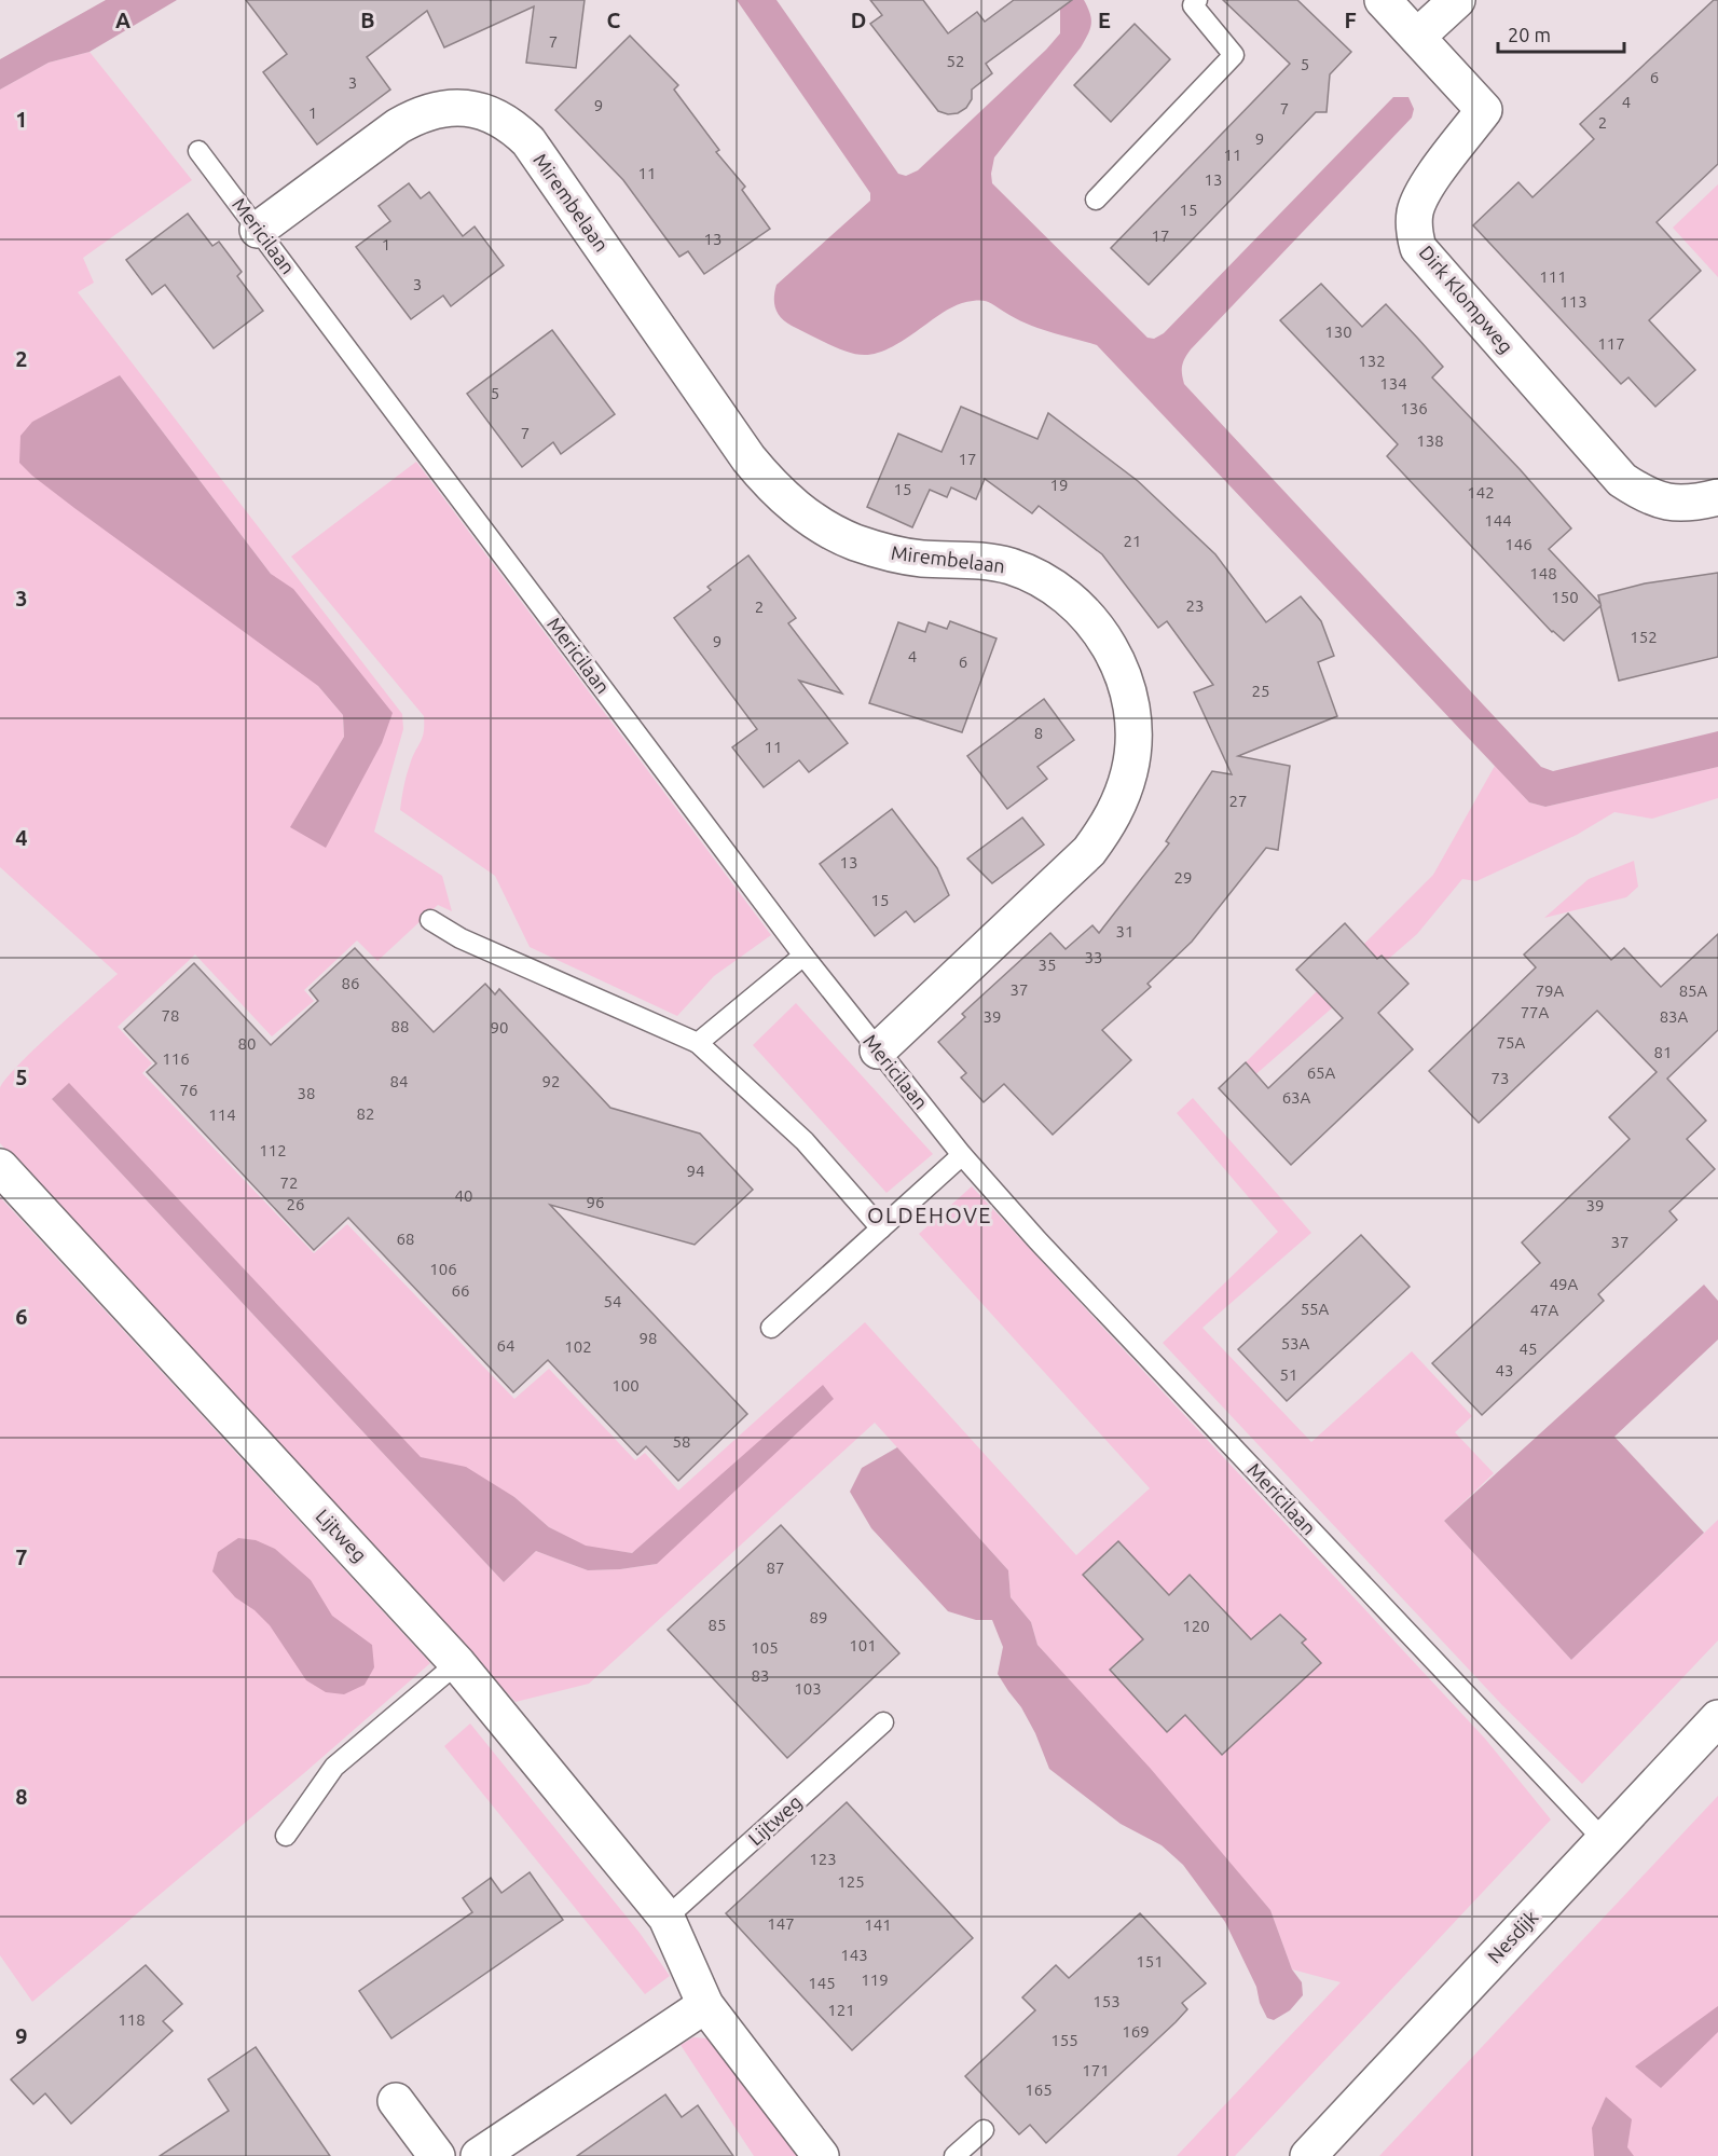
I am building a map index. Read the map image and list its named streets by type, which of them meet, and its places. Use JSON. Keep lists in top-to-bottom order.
{
  "streets": {
    "street": [
      "Mirembelaan",
      "Dirk Klompweg",
      "Lijtweg",
      "Nesdijk"
    ],
    "lane": ["Mericilaan"]
  },
  "crossings": [
    ["Mirembelaan", "Mericilaan"],
    ["Mericilaan", "Nesdijk"]
  ],
  "districts": ["OLDEHOVE"],
  "house_numbers": [
    "7",
    "52",
    "5",
    "6",
    "3",
    "4",
    "9",
    "7",
    "1",
    "2",
    "9",
    "11",
    "11",
    "13",
    "15",
    "17",
    "13",
    "1",
    "111",
    "3",
    "113",
    "130",
    "117",
    "132",
    "134",
    "5",
    "136",
    "7",
    "138",
    "17",
    "19",
    "15",
    "142",
    "144",
    "21",
    "146",
    "148",
    "150",
    "23",
    "2",
    "152",
    "9",
    "4",
    "6",
    "25",
    "8",
    "11",
    "27",
    "13",
    "29",
    "15",
    "31",
    "33",
    "35",
    "86",
    "37",
    "79A",
    "85A",
    "77A",
    "78",
    "39",
    "83A",
    "88",
    "90",
    "75A",
    "80",
    "81",
    "116",
    "65A",
    "73",
    "84",
    "92",
    "76",
    "38",
    "63A",
    "82",
    "114",
    "112",
    "94",
    "72",
    "40",
    "96",
    "26",
    "39",
    "68",
    "37",
    "106",
    "49A",
    "66",
    "54",
    "55A",
    "47A",
    "98",
    "53A",
    "64",
    "102",
    "45",
    "43",
    "51",
    "100",
    "58",
    "87",
    "89",
    "85",
    "120",
    "101",
    "105",
    "83",
    "103",
    "123",
    "125",
    "147",
    "141",
    "143",
    "151",
    "119",
    "145",
    "153",
    "121",
    "118",
    "169",
    "155",
    "171",
    "165"
  ],
  "scale_bar": "20 m",
  "grid": {
    "columns": [
      "A",
      "B",
      "C",
      "D",
      "E",
      "F"
    ],
    "rows": [
      "1",
      "2",
      "3",
      "4",
      "5",
      "6",
      "7",
      "8",
      "9"
    ]
  }
}
